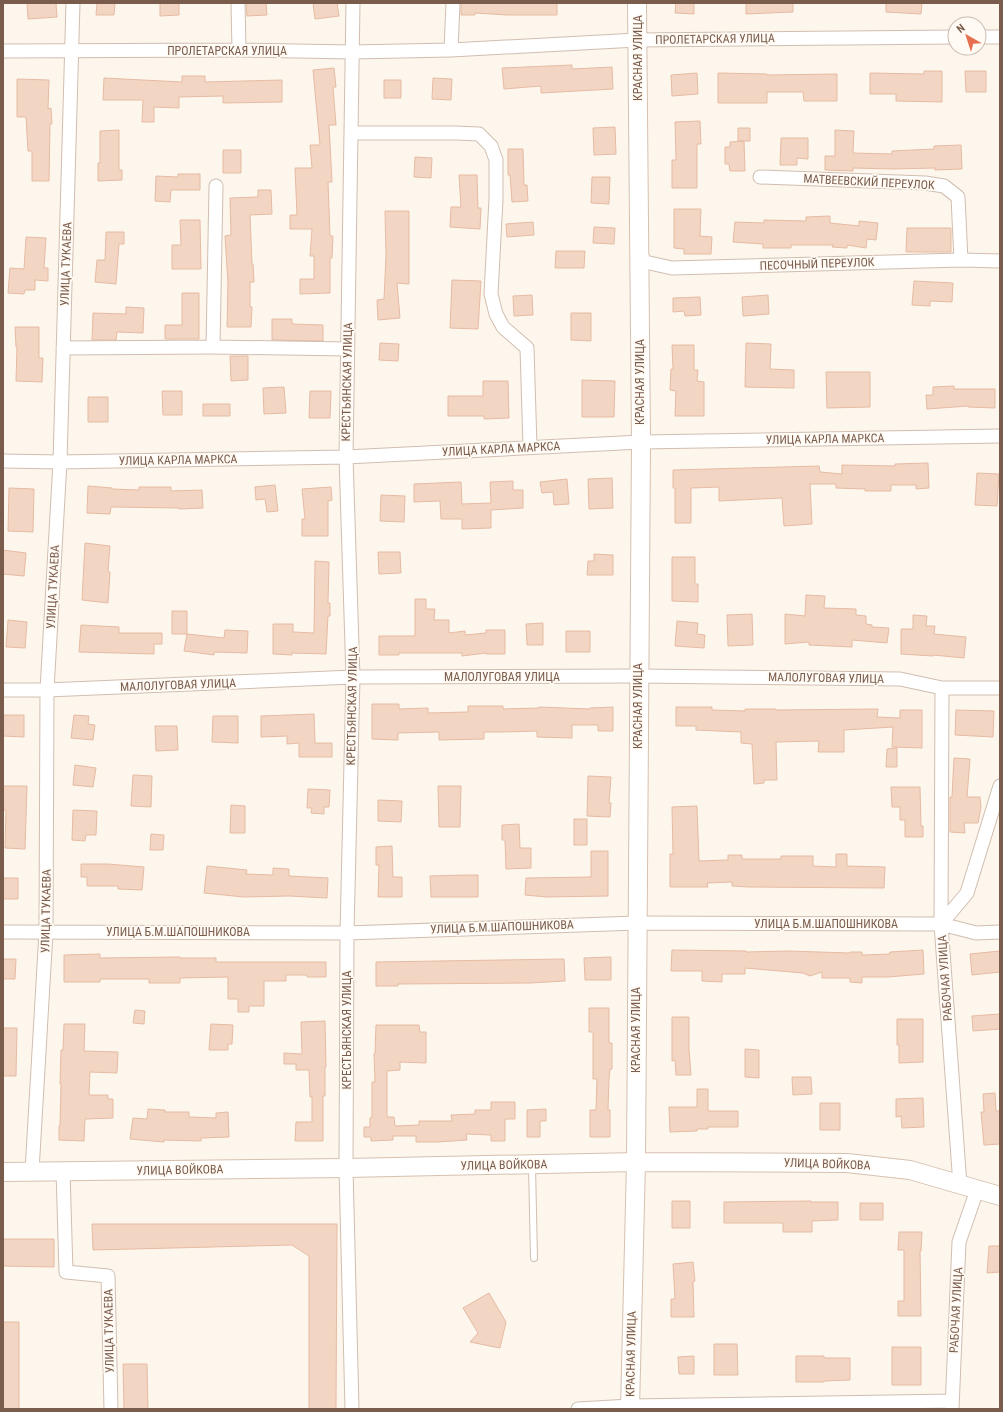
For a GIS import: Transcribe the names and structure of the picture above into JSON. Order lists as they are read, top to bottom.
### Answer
{
  "streets": {
    "street": [
      "ПРОЛЕТАРСКАЯ УЛИЦА",
      "КРАСНАЯ УЛИЦА",
      "МАТВЕЕВСКИЙ ПЕРЕУЛОК",
      "УЛИЦА ТУКАЕВА",
      "ПЕСОЧНЫЙ ПЕРЕУЛОК",
      "КРЕСТЬЯНСКАЯ УЛИЦА",
      "УЛИЦА КАРЛА МАРКСА",
      "МАЛОЛУГОВАЯ УЛИЦА",
      "УЛИЦА Б.М.ШАПОШНИКОВА",
      "РАБОЧАЯ УЛИЦА",
      "УЛИЦА ВОЙКОВА"
    ]
  },
  "crossings": [
    ["ПРОЛЕТАРСКАЯ УЛИЦА", "КРАСНАЯ УЛИЦА"],
    ["ПРОЛЕТАРСКАЯ УЛИЦА", "УЛИЦА ТУКАЕВА"],
    ["ПРОЛЕТАРСКАЯ УЛИЦА", "КРЕСТЬЯНСКАЯ УЛИЦА"],
    ["КРАСНАЯ УЛИЦА", "ПЕСОЧНЫЙ ПЕРЕУЛОК"],
    ["КРАСНАЯ УЛИЦА", "УЛИЦА КАРЛА МАРКСА"],
    ["КРАСНАЯ УЛИЦА", "МАЛОЛУГОВАЯ УЛИЦА"],
    ["КРАСНАЯ УЛИЦА", "УЛИЦА Б.М.ШАПОШНИКОВА"],
    ["КРАСНАЯ УЛИЦА", "УЛИЦА ВОЙКОВА"],
    ["МАТВЕЕВСКИЙ ПЕРЕУЛОК", "ПЕСОЧНЫЙ ПЕРЕУЛОК"],
    ["УЛИЦА ТУКАЕВА", "УЛИЦА КАРЛА МАРКСА"],
    ["УЛИЦА ТУКАЕВА", "МАЛОЛУГОВАЯ УЛИЦА"],
    ["УЛИЦА ТУКАЕВА", "УЛИЦА Б.М.ШАПОШНИКОВА"],
    ["УЛИЦА ТУКАЕВА", "УЛИЦА ВОЙКОВА"],
    ["КРЕСТЬЯНСКАЯ УЛИЦА", "УЛИЦА КАРЛА МАРКСА"],
    ["КРЕСТЬЯНСКАЯ УЛИЦА", "МАЛОЛУГОВАЯ УЛИЦА"],
    ["КРЕСТЬЯНСКАЯ УЛИЦА", "УЛИЦА Б.М.ШАПОШНИКОВА"],
    ["КРЕСТЬЯНСКАЯ УЛИЦА", "УЛИЦА ВОЙКОВА"],
    ["УЛИЦА Б.М.ШАПОШНИКОВА", "РАБОЧАЯ УЛИЦА"],
    ["РАБОЧАЯ УЛИЦА", "УЛИЦА ВОЙКОВА"]
  ],
  "north": "top left"
}
